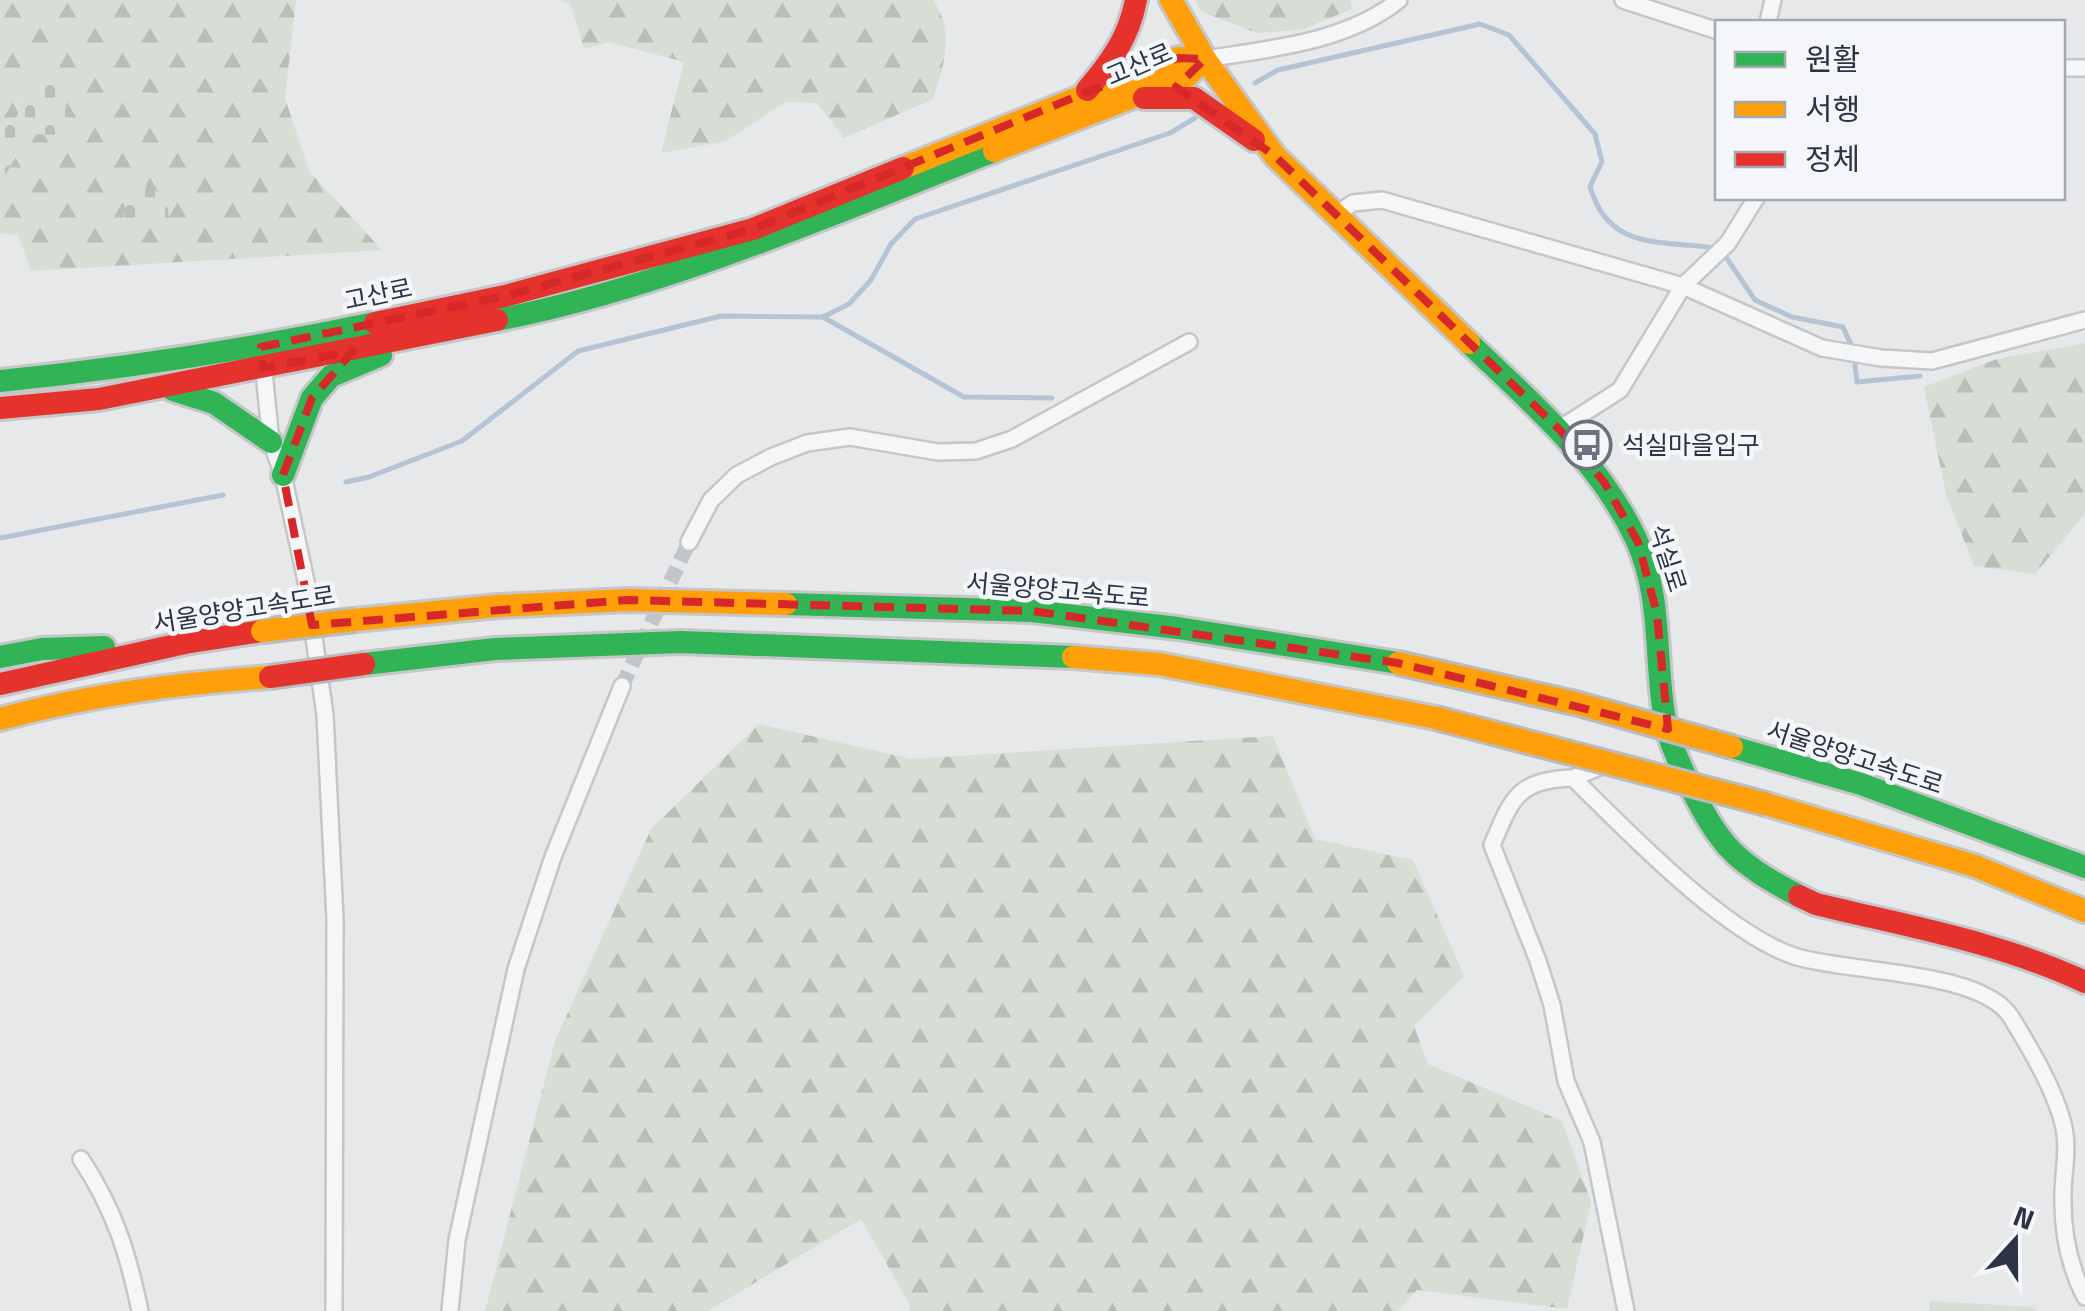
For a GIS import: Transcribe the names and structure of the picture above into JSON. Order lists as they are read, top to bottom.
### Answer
{
  "streets": {
    "main road": ["고산로", "석실로", "서울양양고속도로"]
  },
  "crossings": [
    ["고산로", "석실로"]
  ],
  "places": {
    "bus stop": ["석실마을입구"]
  },
  "legend": ["원활", "서행", "정체"],
  "north": "top"
}
